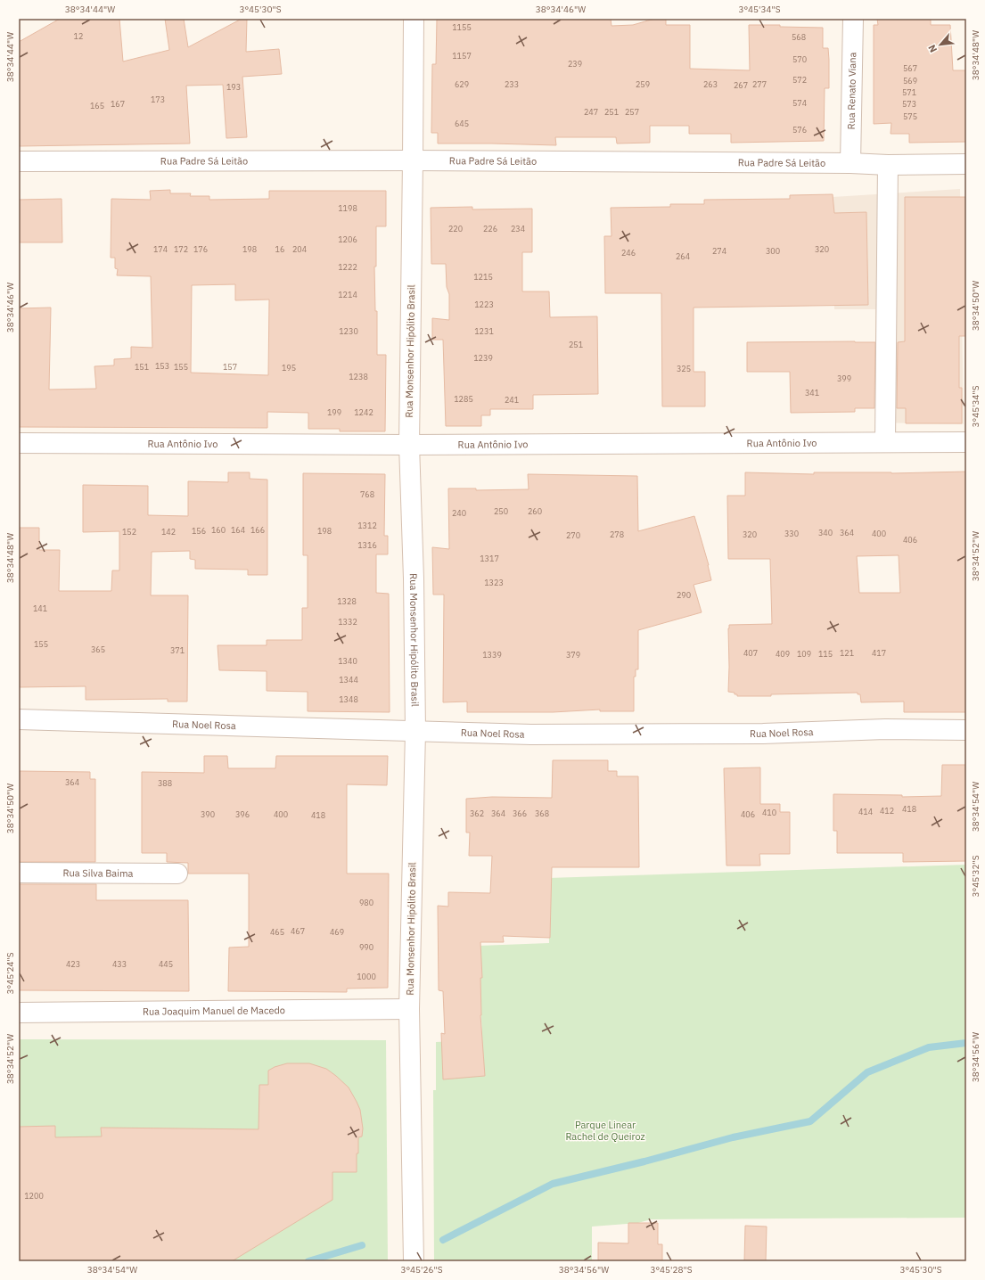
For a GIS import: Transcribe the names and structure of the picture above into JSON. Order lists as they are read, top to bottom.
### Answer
{
  "streets": {
    "street": [
      "Rua Renato Viana",
      "Rua Padre Sá Leitão",
      "Rua Monsenhor Hipólito Brasil",
      "Rua Antônio Ivo",
      "Rua Noel Rosa",
      "Rua Silva Baima",
      "Rua Joaquim Manuel de Macedo"
    ]
  },
  "crossings": [
    ["Rua Renato Viana", "Rua Padre Sá Leitão"],
    ["Rua Padre Sá Leitão", "Rua Monsenhor Hipólito Brasil"],
    ["Rua Monsenhor Hipólito Brasil", "Rua Antônio Ivo"],
    ["Rua Monsenhor Hipólito Brasil", "Rua Noel Rosa"],
    ["Rua Monsenhor Hipólito Brasil", "Rua Joaquim Manuel de Macedo"]
  ],
  "parks": ["Parque Linear Rachel de Queiroz"],
  "house_numbers": [
    "1155",
    "12",
    "568",
    "1157",
    "570",
    "239",
    "567",
    "572",
    "569",
    "629",
    "233",
    "259",
    "263",
    "277",
    "267",
    "193",
    "571",
    "173",
    "574",
    "167",
    "573",
    "165",
    "247",
    "251",
    "257",
    "575",
    "645",
    "576",
    "1198",
    "220",
    "226",
    "234",
    "1206",
    "174",
    "172",
    "176",
    "198",
    "16",
    "204",
    "320",
    "274",
    "300",
    "246",
    "264",
    "1222",
    "1215",
    "1214",
    "1223",
    "1230",
    "1231",
    "251",
    "1239",
    "153",
    "151",
    "155",
    "157",
    "195",
    "325",
    "1238",
    "399",
    "341",
    "1285",
    "241",
    "199",
    "1242",
    "768",
    "250",
    "260",
    "240",
    "1312",
    "160",
    "164",
    "166",
    "156",
    "198",
    "152",
    "142",
    "340",
    "364",
    "330",
    "400",
    "278",
    "320",
    "270",
    "406",
    "1316",
    "1317",
    "1323",
    "290",
    "1328",
    "141",
    "1332",
    "155",
    "365",
    "371",
    "407",
    "121",
    "417",
    "409",
    "109",
    "115",
    "1339",
    "379",
    "1340",
    "1344",
    "1348",
    "364",
    "388",
    "418",
    "412",
    "414",
    "410",
    "362",
    "364",
    "366",
    "368",
    "390",
    "396",
    "400",
    "406",
    "418",
    "980",
    "467",
    "465",
    "469",
    "990",
    "423",
    "433",
    "445",
    "1000",
    "1200"
  ],
  "north": "bottom left",
  "coordinates": [
    "38°34'44\"W",
    "3°45'30\"S",
    "38°34'46\"W",
    "3°45'34\"S",
    "38°34'48\"W",
    "38°34'50\"W",
    "38°34'52\"W",
    "38°34'54\"W",
    "3°45'32\"S",
    "3°45'24\"S",
    "38°34'56\"W",
    "3°45'26\"S",
    "3°45'28\"S"
  ]
}
